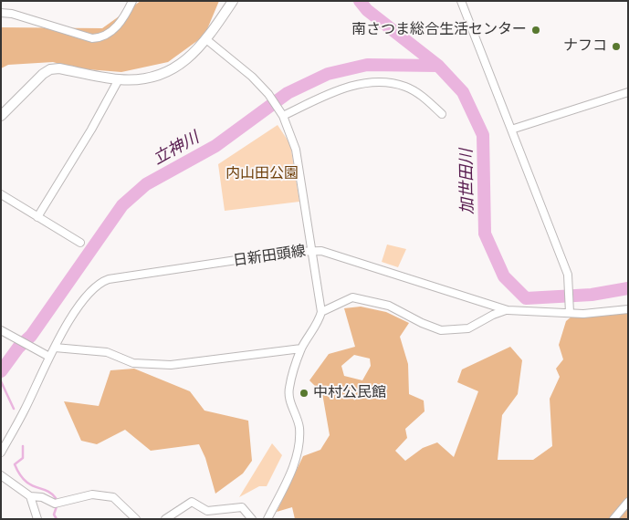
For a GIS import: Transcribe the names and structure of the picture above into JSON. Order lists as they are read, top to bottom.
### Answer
{
  "streets": {
    "street": ["日新田頭線"]
  },
  "water": ["立神川", "加世田川"],
  "parks": ["内山田公園"],
  "places": ["南さつま総合生活センター", "ナフコ", "中村公民館"]
}
